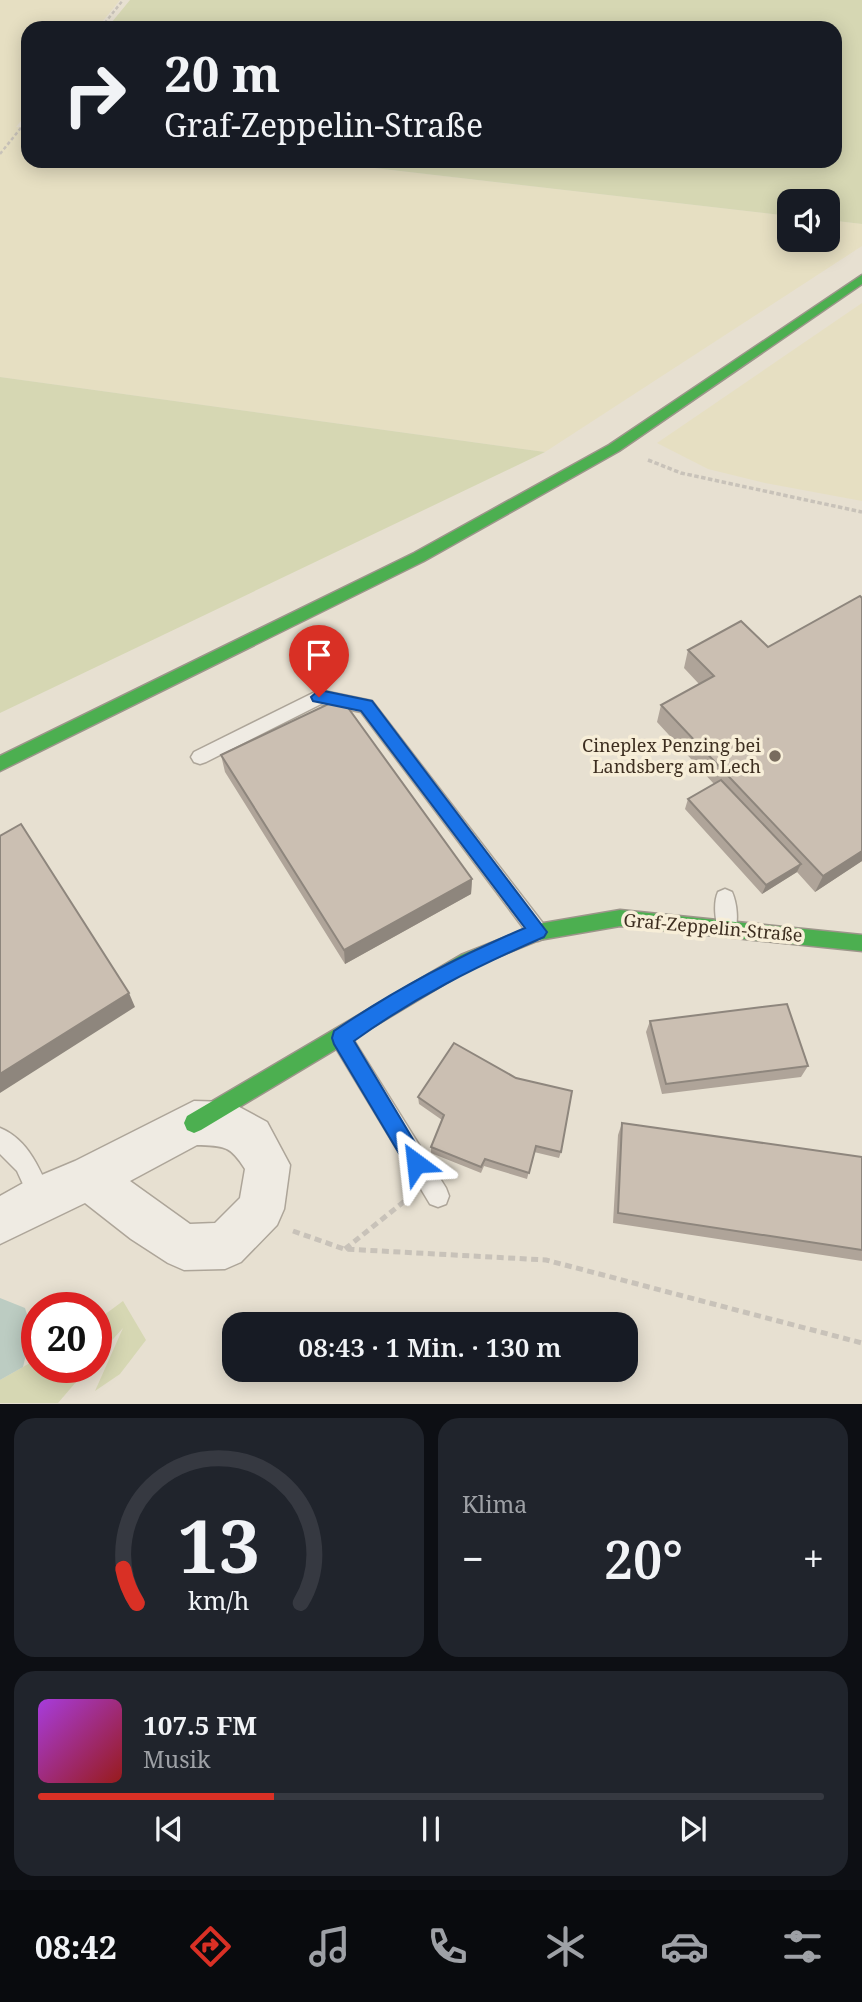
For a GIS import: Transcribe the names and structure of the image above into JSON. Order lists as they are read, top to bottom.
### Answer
{
  "streets": {
    "main road": ["Graf-Zeppelin-Straße"]
  },
  "places": ["Cineplex Penzing bei Landsberg am Lech"],
  "page": {
    "turn": ["20 m", "Graf-Zeppelin-Straße"],
    "limit": "20",
    "trip": "08:43 · 1 Min. · 130 m",
    "tile": "Klima",
    "heat": ["−", "20°", "+"],
    "song": ["107.5 FM", "Musik"],
    "tabs": "08:42",
    "gauge": ["13", "km/h"]
  }
}
